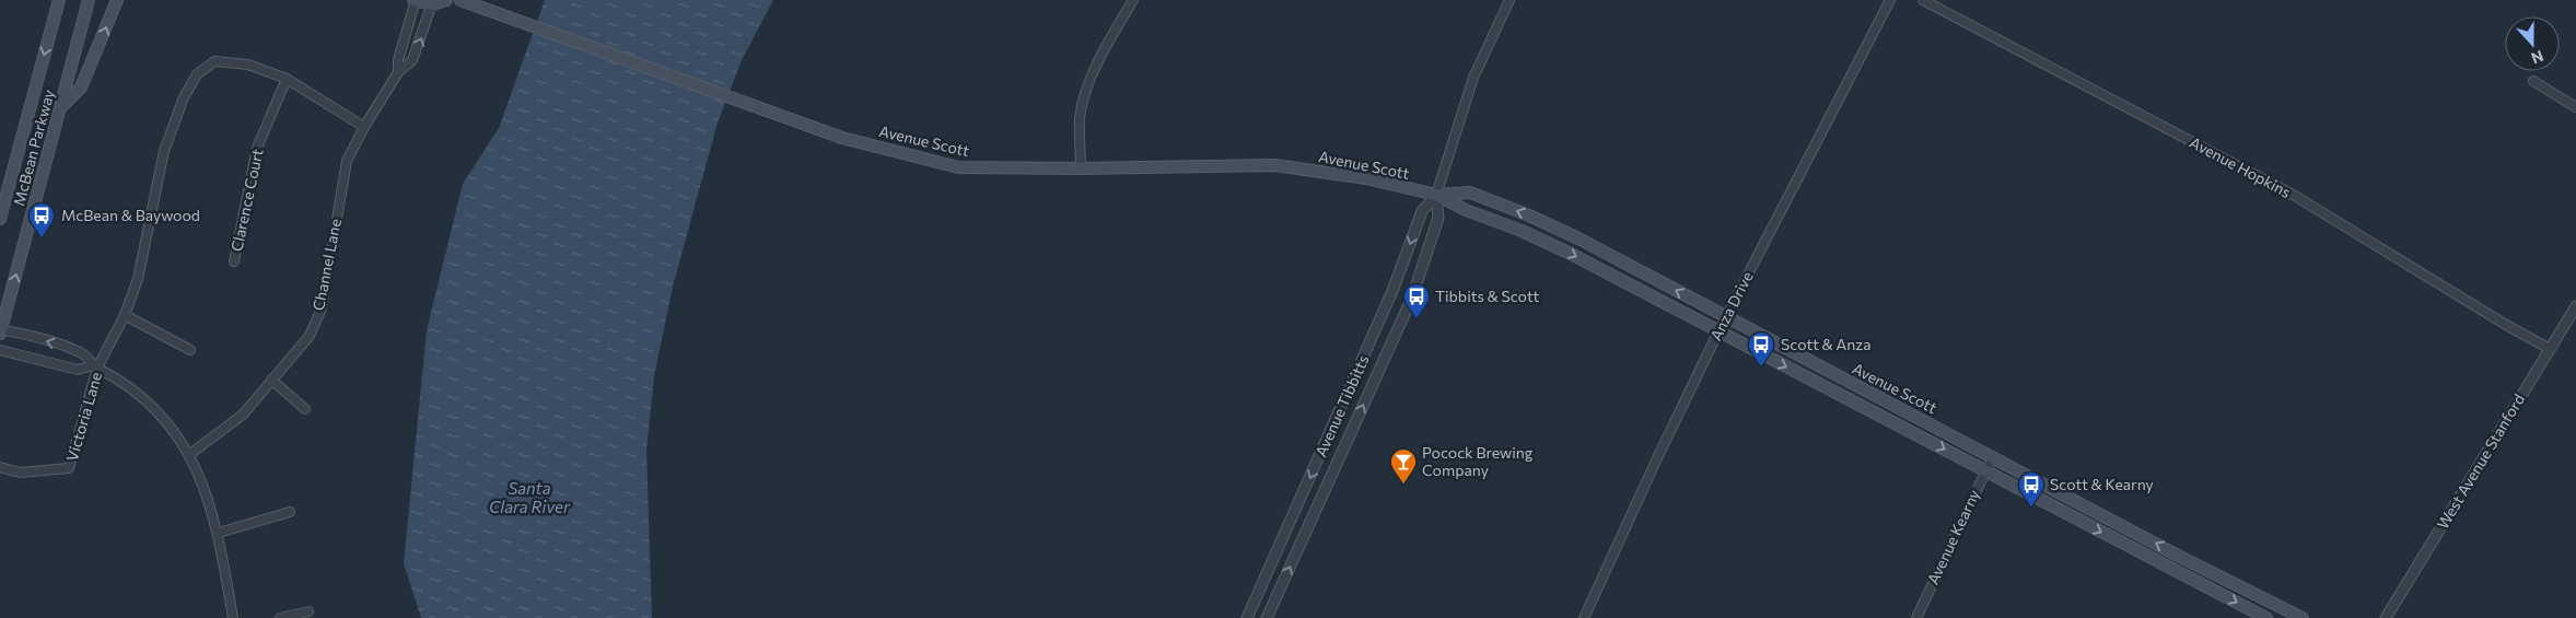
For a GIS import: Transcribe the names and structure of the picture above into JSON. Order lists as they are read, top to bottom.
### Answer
{
  "streets": {
    "main road": ["Avenue Scott", "McBean Parkway"],
    "street": [
      "Avenue Hopkins",
      "Clarence Court",
      "Channel Lane",
      "Anza Drive",
      "Avenue Tibbitts",
      "Victoria Lane",
      "West Avenue Stanford",
      "Avenue Kearny"
    ]
  },
  "crossings": [
    ["Avenue Scott", "Anza Drive"],
    ["Avenue Scott", "Avenue Tibbitts"],
    ["Avenue Scott", "Avenue Kearny"],
    ["Avenue Hopkins", "West Avenue Stanford"],
    ["Clarence Court", "Victoria Lane"],
    ["Channel Lane", "Victoria Lane"]
  ],
  "water": ["Santa Clara River"],
  "places": {
    "bus stop": [
      "McBean & Baywood",
      "Tibbits & Scott",
      "Scott & Anza",
      "Scott & Kearny"
    ],
    "bar": ["Pocock Brewing Company"]
  },
  "north": "bottom"
}
